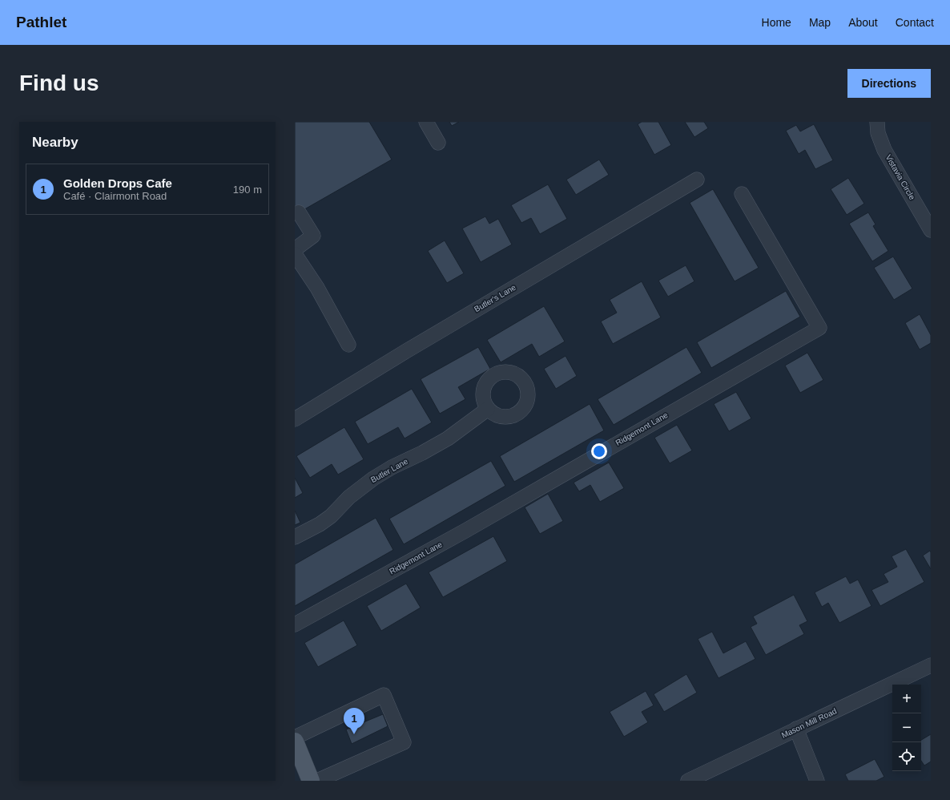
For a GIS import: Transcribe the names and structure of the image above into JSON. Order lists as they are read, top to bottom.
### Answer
{
  "streets": {
    "street": [
      "Vistavia Circle",
      "Butler's Lane",
      "Ridgemont Lane",
      "Butler Lane",
      "Mason Mill Road"
    ]
  },
  "page": {
    "header": "Pathlet",
    "nav": [
      "Home",
      "Map",
      "About",
      "Contact"
    ],
    "buttons": "Directions",
    "title": "Find us",
    "heading": "Nearby",
    "list": [
      {
        "mark": "1",
        "name": "Golden Drops Cafe",
        "note": "Café · Clairmont Road",
        "value": "190 m"
      }
    ],
    "map_buttons": ["+", "−"],
    "pins": "1"
  }
}
